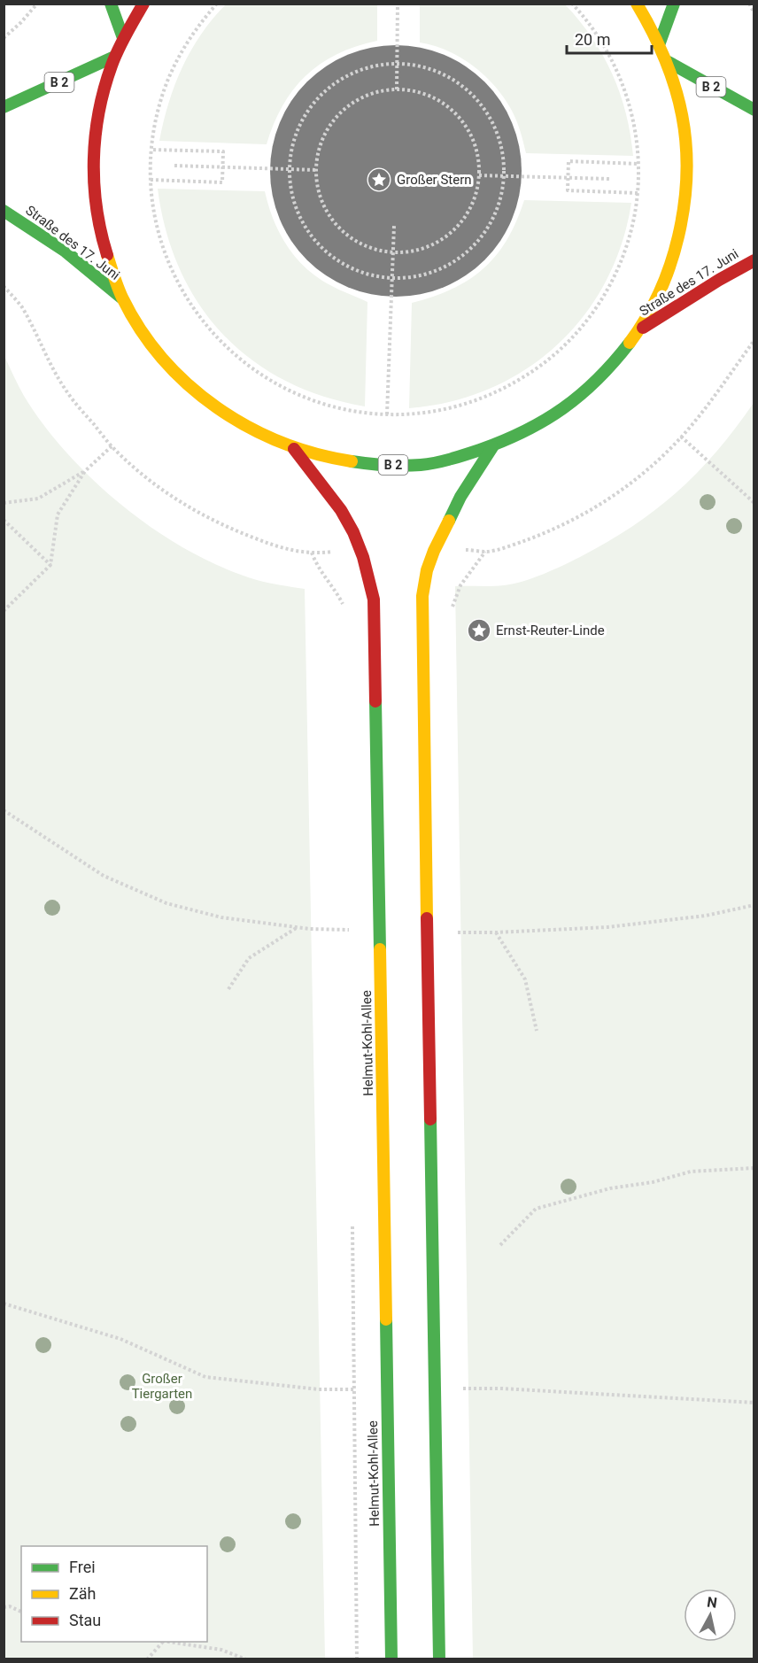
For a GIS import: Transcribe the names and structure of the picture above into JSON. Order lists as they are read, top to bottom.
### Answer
{
  "streets": {
    "main road": ["B 2", "Straße des 17. Juni", "Helmut-Kohl-Allee"]
  },
  "crossings": [
    ["B 2", "Straße des 17. Juni"],
    ["B 2", "Helmut-Kohl-Allee"]
  ],
  "parks": ["Großer Tiergarten"],
  "places": {
    "place": ["Großer Stern", "Ernst-Reuter-Linde"]
  },
  "legend": ["Frei", "Zäh", "Stau"],
  "scale_bar": "20 m",
  "north": "top"
}
